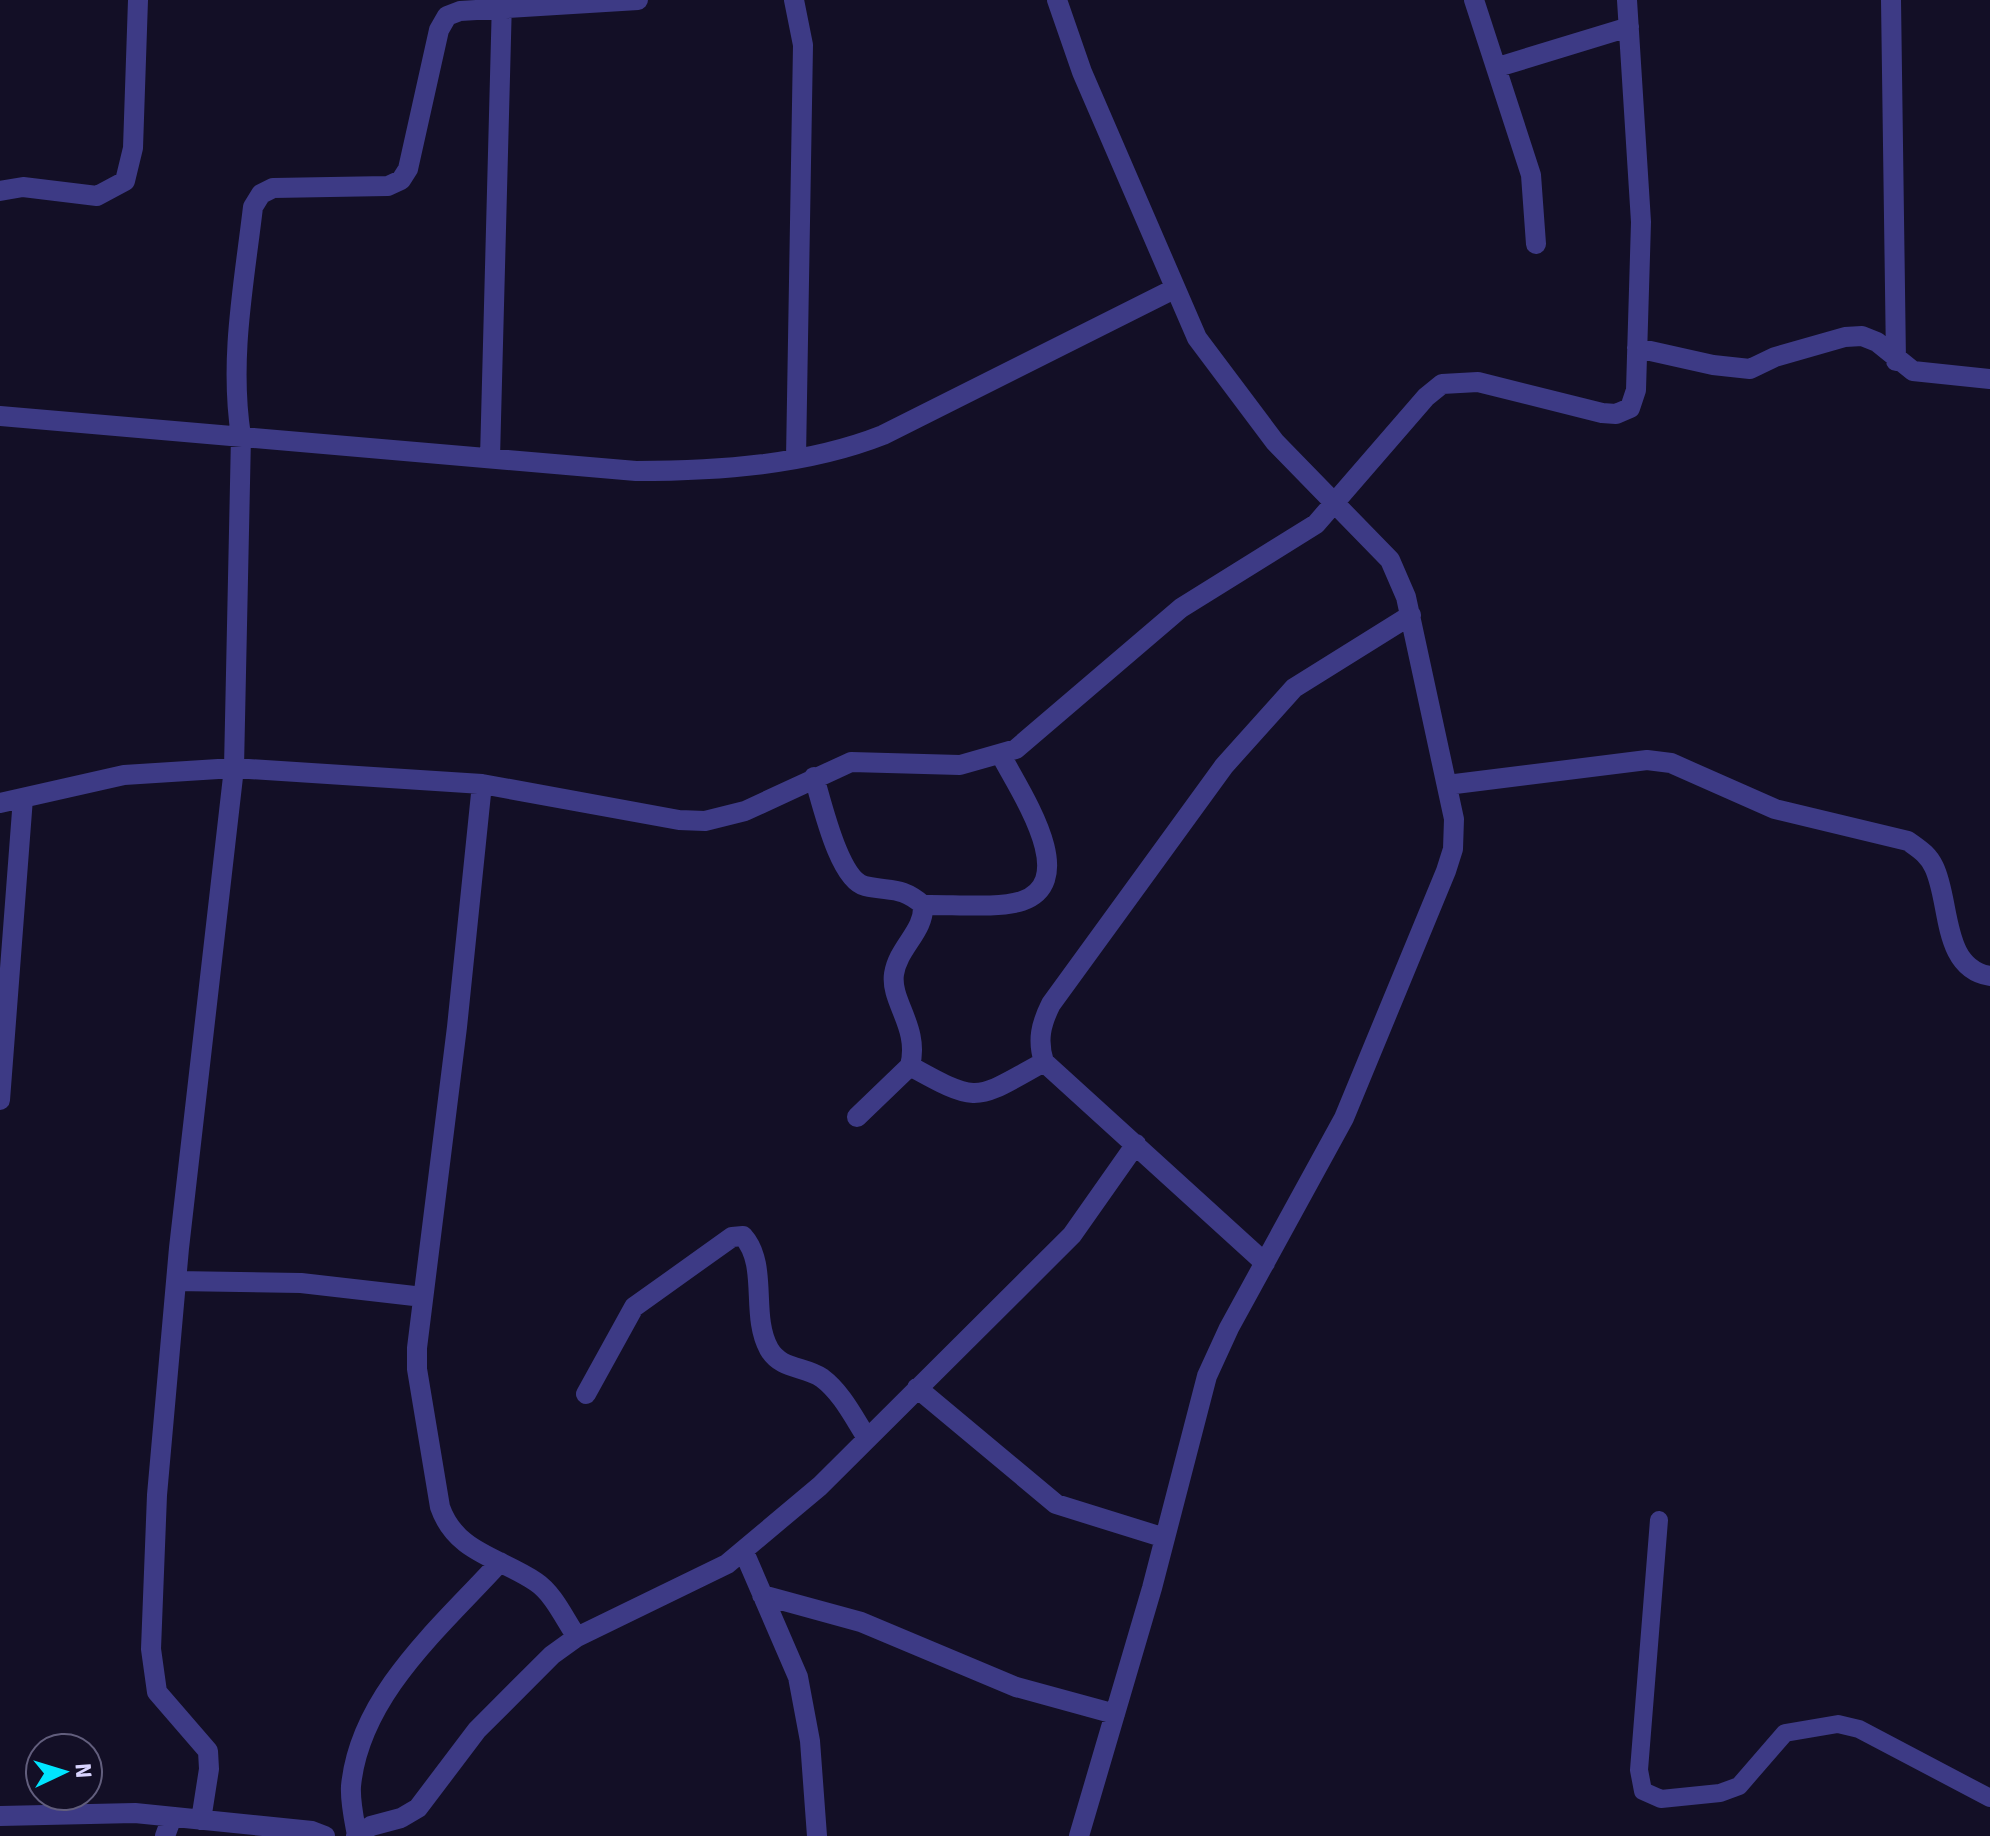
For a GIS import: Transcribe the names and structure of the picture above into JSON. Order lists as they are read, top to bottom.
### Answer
{
  "north": "right"
}
